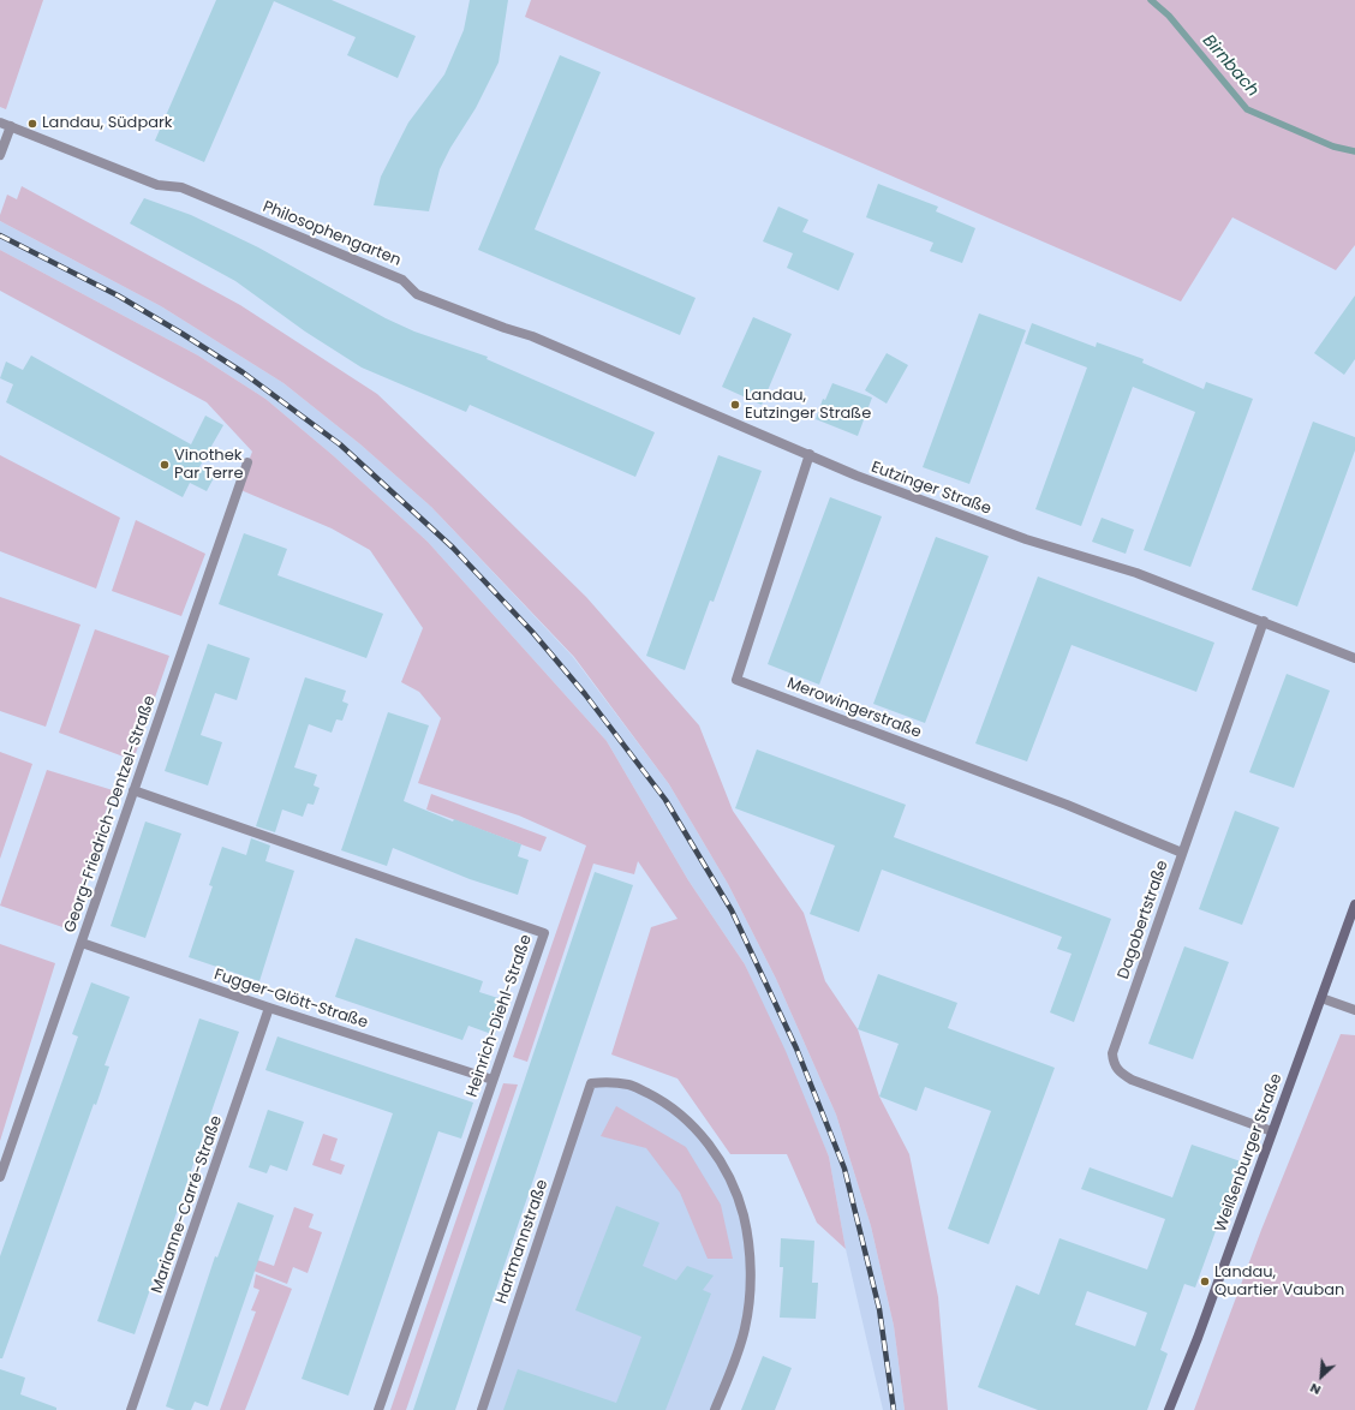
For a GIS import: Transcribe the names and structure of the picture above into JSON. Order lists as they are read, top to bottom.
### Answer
{
  "streets": {
    "street": [
      "Philosophengarten",
      "Eutzinger Straße",
      "Merowingerstraße",
      "Georg-Friedrich-Dentzel-Straße",
      "Dagobertstraße",
      "Fugger-Glött-Straße",
      "Heinrich-Diehl-Straße",
      "Weißenburger Straße",
      "Marianne-Carré-Straße",
      "Hartmannstraße"
    ]
  },
  "crossings": [
    ["Philosophengarten", "Eutzinger Straße"],
    ["Eutzinger Straße", "Merowingerstraße"],
    ["Eutzinger Straße", "Dagobertstraße"],
    ["Merowingerstraße", "Dagobertstraße"],
    ["Georg-Friedrich-Dentzel-Straße", "Fugger-Glött-Straße"],
    ["Georg-Friedrich-Dentzel-Straße", "Heinrich-Diehl-Straße"],
    ["Dagobertstraße", "Weißenburger Straße"],
    ["Fugger-Glött-Straße", "Heinrich-Diehl-Straße"],
    ["Fugger-Glött-Straße", "Marianne-Carré-Straße"]
  ],
  "water": ["Birnbach"],
  "places": [
    "Landau, Südpark",
    "Landau, Eutzinger Straße",
    "Vinothek Par Terre",
    "Landau, Quartier Vauban"
  ],
  "north": "bottom left"
}
